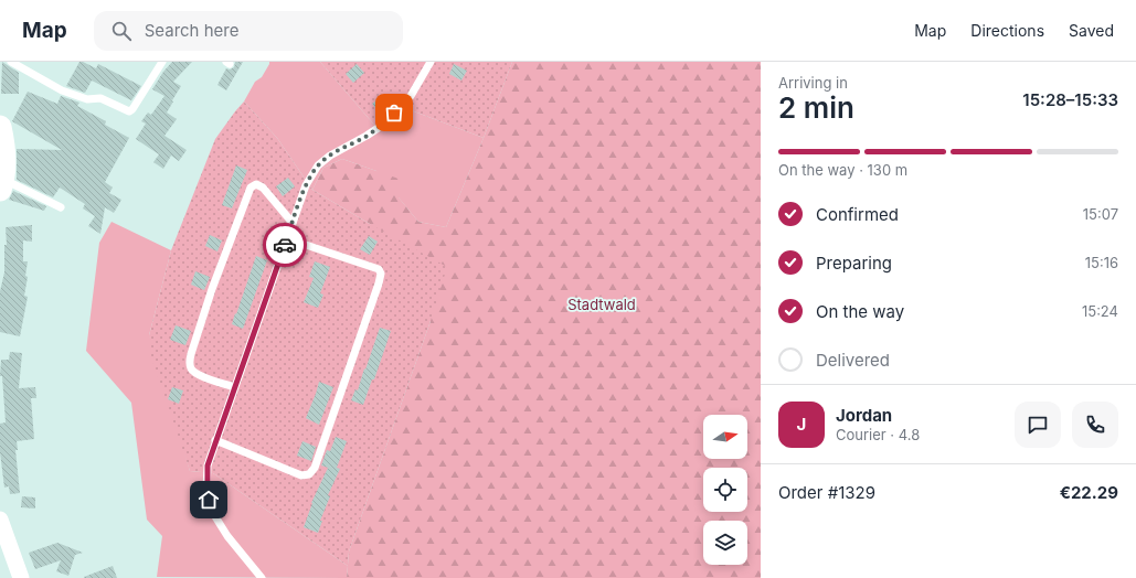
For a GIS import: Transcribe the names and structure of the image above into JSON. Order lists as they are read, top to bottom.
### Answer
{
  "parks": ["Stadtwald"],
  "north": "right",
  "page": {
    "header": "Map",
    "search": "Search here",
    "nav": ["Map", "Directions", "Saved"],
    "heading": ["2 min", "Arriving in", "15:28–15:33"],
    "panel": [
      "Jordan",
      "Courier · 4.8",
      "Order #1329",
      "€22.29"
    ],
    "bar": "On the way · 130 m",
    "list": [
      ["Confirmed", "15:07"],
      ["Preparing", "15:16"],
      ["On the way", "15:24"],
      "Delivered"
    ],
    "round": "J"
  }
}
